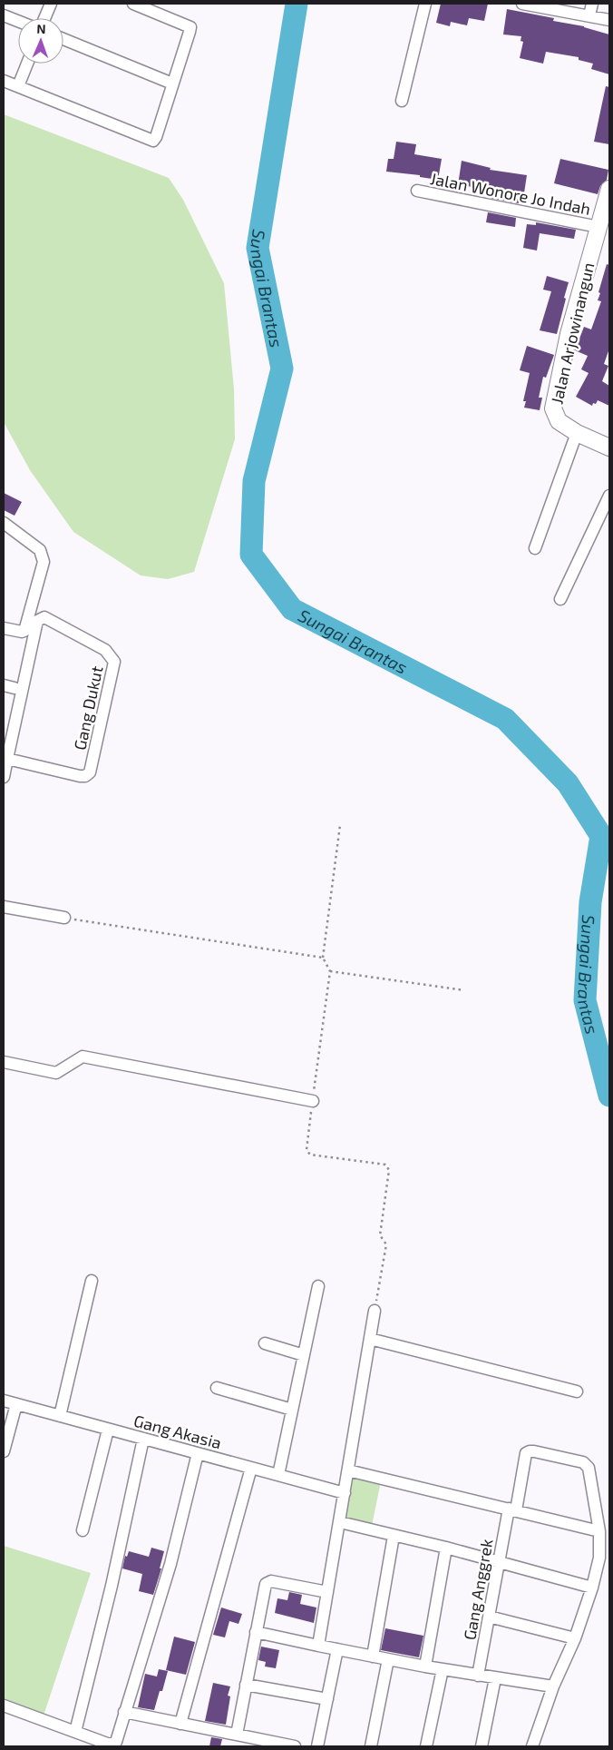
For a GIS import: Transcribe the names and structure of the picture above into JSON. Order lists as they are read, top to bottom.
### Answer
{
  "streets": {
    "main road": ["Jalan Arjowinangun"],
    "street": [
      "Jalan Wonore Jo Indah",
      "Gang Dukut",
      "Gang Akasia",
      "Gang Anggrek"
    ]
  },
  "crossings": [
    ["Jalan Wonore Jo Indah", "Jalan Arjowinangun"]
  ],
  "water": ["Sungai Brantas"],
  "north": "top"
}
